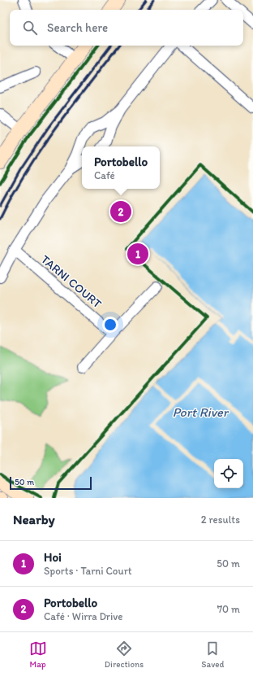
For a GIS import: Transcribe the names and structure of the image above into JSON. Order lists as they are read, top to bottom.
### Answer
{
  "streets": {
    "street": ["TARNI COURT"]
  },
  "water": ["Port River"],
  "scale_bar": "50 m",
  "page": {
    "search": "Search here",
    "popup": ["Portobello", "Café"],
    "pins": ["2", "1"],
    "scale": "50 m",
    "heading": ["Nearby", "2 results"],
    "list": [
      {
        "mark": "1",
        "name": "Hoi",
        "note": "Sports · Tarni Court",
        "value": "50 m"
      },
      {
        "mark": "2",
        "name": "Portobello",
        "note": "Café · Wirra Drive",
        "value": "70 m"
      }
    ],
    "nav": ["Map", "Directions", "Saved"]
  }
}
